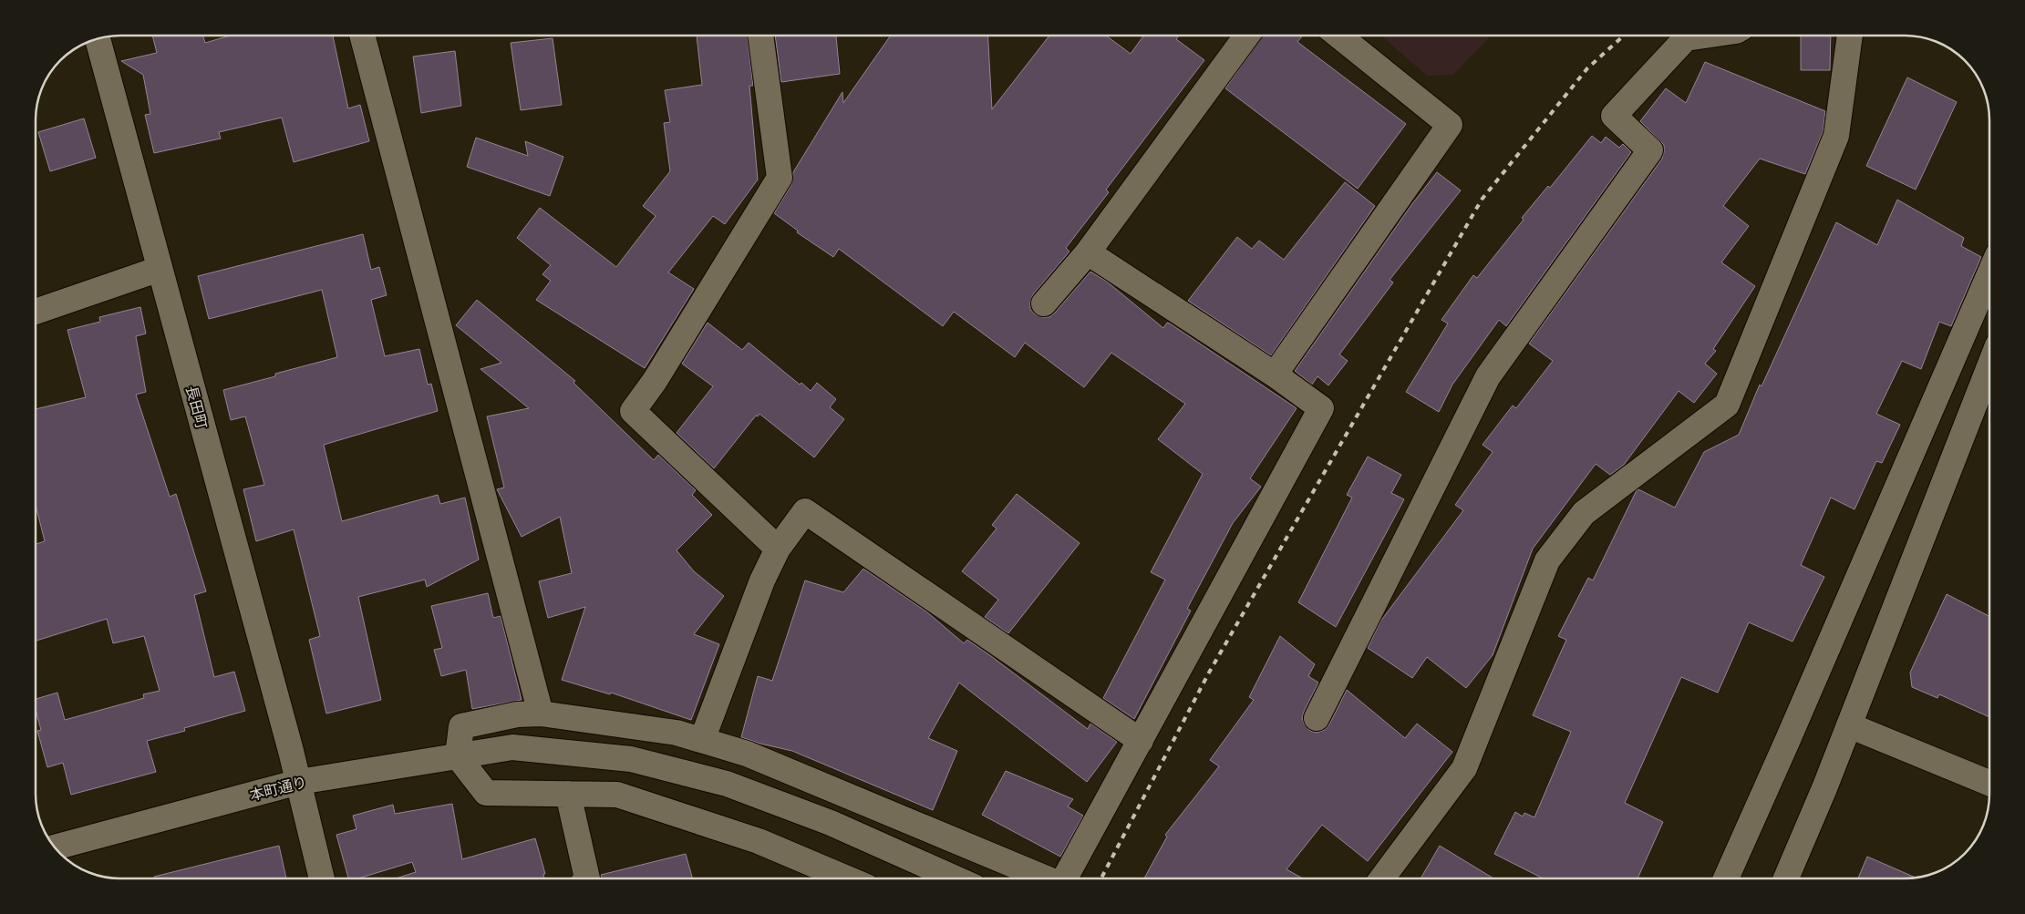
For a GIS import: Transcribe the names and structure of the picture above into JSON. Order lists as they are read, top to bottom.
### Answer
{
  "streets": {
    "street": ["長田町", "本町通り"]
  },
  "crossings": [
    ["長田町", "本町通り"]
  ]
}
